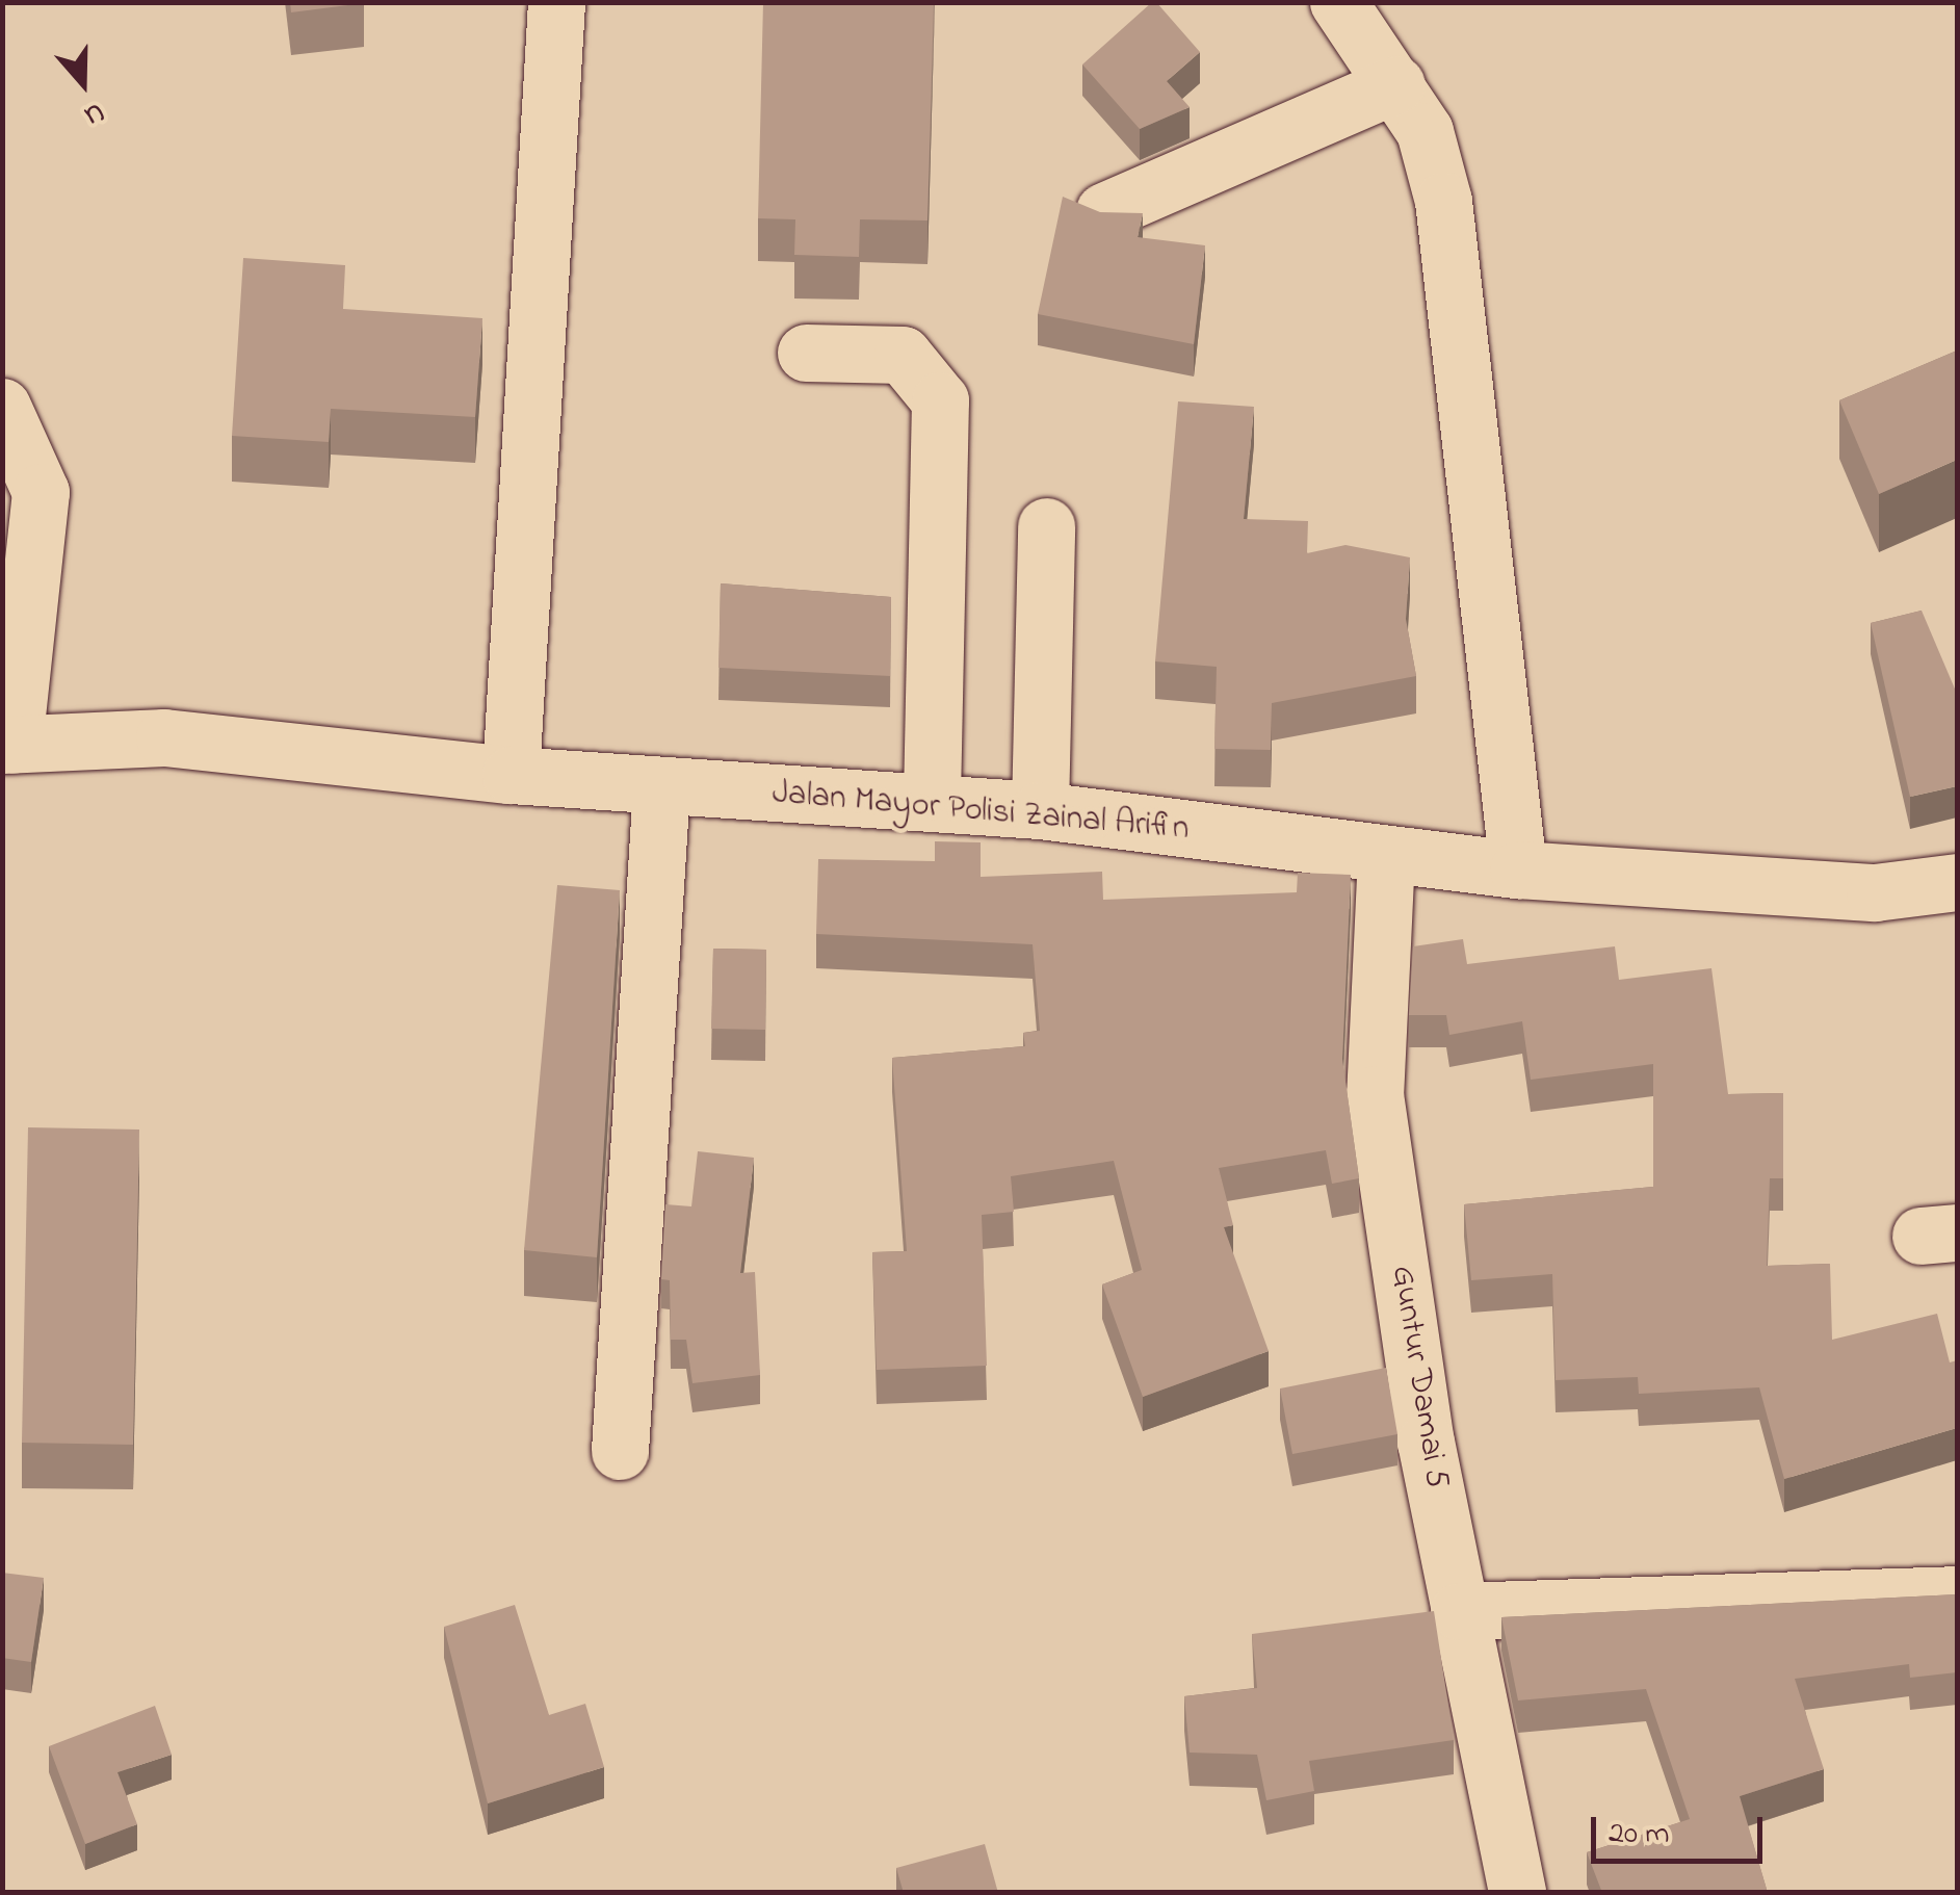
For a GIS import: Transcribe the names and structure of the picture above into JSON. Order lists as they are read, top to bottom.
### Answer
{
  "streets": {
    "street": ["Jalan Mayor Polisi Zainal Arifin", "Guntur Damai 5"]
  },
  "crossings": [
    ["Jalan Mayor Polisi Zainal Arifin", "Guntur Damai 5"]
  ],
  "scale_bar": "20 m",
  "north": "bottom"
}
